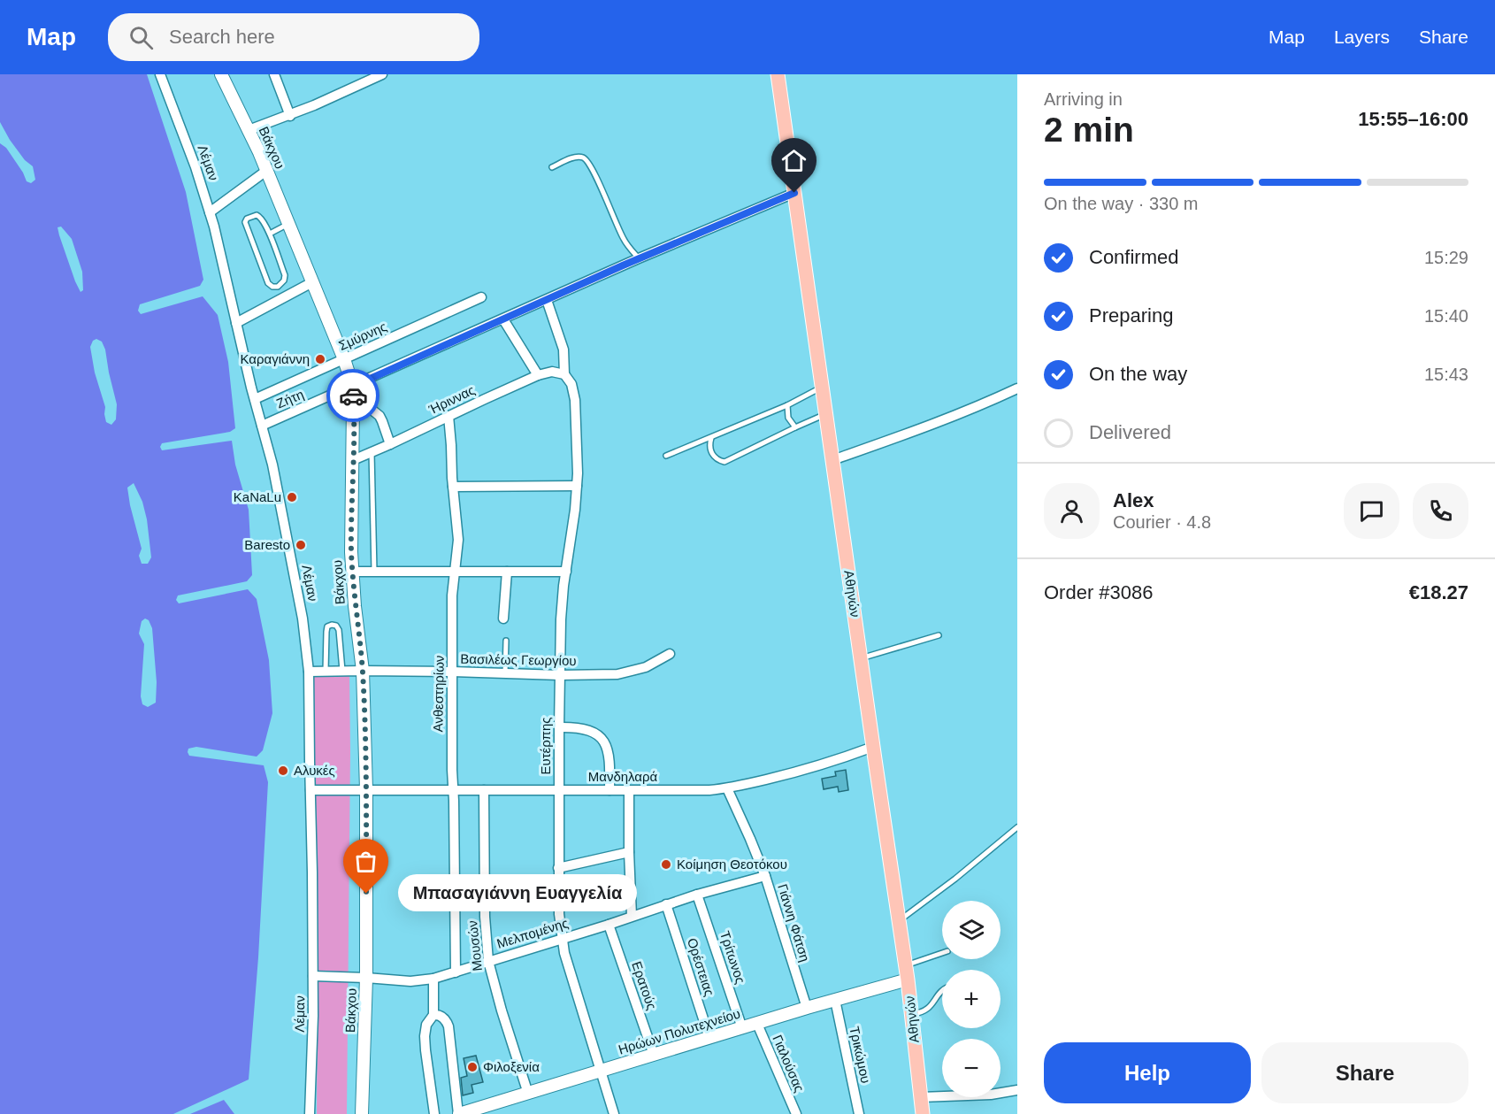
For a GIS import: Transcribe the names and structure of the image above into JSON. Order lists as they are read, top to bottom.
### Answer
{
  "streets": {
    "main road": ["Αθηνών"],
    "street": [
      "Βάκχου",
      "Λέμαν",
      "Σμύρνης",
      "Ζήτη",
      "Ήριννας",
      "Βασιλέως Γεωργίου",
      "Ανθεστηρίων",
      "Ευτέρπης",
      "Μανδηλαρά",
      "Γιάννη Φάτση",
      "Μελπομένης",
      "Μουσών",
      "Τρίτωνος",
      "Ορέστειας",
      "Ερατούς",
      "Ηρώων Πολυτεχνείου",
      "Τρικώμου",
      "Γιαλούσας"
    ]
  },
  "crossings": [
    ["Βάκχου", "Σμύρνης"],
    ["Βάκχου", "Ζήτη"],
    ["Βάκχου", "Ήριννας"],
    ["Βάκχου", "Βασιλέως Γεωργίου"],
    ["Βάκχου", "Μανδηλαρά"],
    ["Βάκχου", "Μελπομένης"],
    ["Λέμαν", "Σμύρνης"],
    ["Λέμαν", "Ζήτη"],
    ["Λέμαν", "Βασιλέως Γεωργίου"],
    ["Λέμαν", "Μανδηλαρά"],
    ["Λέμαν", "Μελπομένης"],
    ["Ζήτη", "Αθηνών"],
    ["Ζήτη", "Ευτέρπης"],
    ["Ήριννας", "Ανθεστηρίων"],
    ["Ήριννας", "Ευτέρπης"],
    ["Αθηνών", "Μανδηλαρά"],
    ["Αθηνών", "Ηρώων Πολυτεχνείου"],
    ["Βασιλέως Γεωργίου", "Ανθεστηρίων"],
    ["Βασιλέως Γεωργίου", "Ευτέρπης"],
    ["Ανθεστηρίων", "Μανδηλαρά"],
    ["Ανθεστηρίων", "Μελπομένης"],
    ["Ευτέρπης", "Μανδηλαρά"],
    ["Ευτέρπης", "Μελπομένης"],
    ["Ευτέρπης", "Ηρώων Πολυτεχνείου"],
    ["Μανδηλαρά", "Γιάννη Φάτση"],
    ["Μανδηλαρά", "Μουσών"],
    ["Γιάννη Φάτση", "Μελπομένης"],
    ["Γιάννη Φάτση", "Ηρώων Πολυτεχνείου"],
    ["Μελπομένης", "Μουσών"],
    ["Μελπομένης", "Τρίτωνος"],
    ["Μελπομένης", "Ορέστειας"],
    ["Μελπομένης", "Ερατούς"],
    ["Μουσών", "Ηρώων Πολυτεχνείου"],
    ["Τρίτωνος", "Ηρώων Πολυτεχνείου"],
    ["Ορέστειας", "Ηρώων Πολυτεχνείου"],
    ["Ερατούς", "Ηρώων Πολυτεχνείου"],
    ["Ηρώων Πολυτεχνείου", "Τρικώμου"],
    ["Ηρώων Πολυτεχνείου", "Γιαλούσας"]
  ],
  "places": [
    "Καραγιάννη",
    "KaNaLu",
    "Baresto",
    "Αλυκές",
    "Κοίμηση Θεοτόκου",
    "Μπασαγιάννη Ευαγγελία",
    "Φιλοξενία"
  ],
  "page": {
    "header": "Map",
    "search": "Search here",
    "nav": ["Map", "Layers", "Share"],
    "heading": ["2 min", "Arriving in", "15:55–16:00"],
    "panel": [
      "Alex",
      "Courier · 4.8",
      "Order #3086",
      "€18.27"
    ],
    "bar": "On the way · 330 m",
    "list": [
      ["Confirmed", "15:29"],
      ["Preparing", "15:40"],
      ["On the way", "15:43"],
      "Delivered"
    ],
    "bubble": "Μπασαγιάννη Ευαγγελία",
    "map_buttons": ["+", "−"],
    "buttons": ["Help", "Share"]
  }
}
